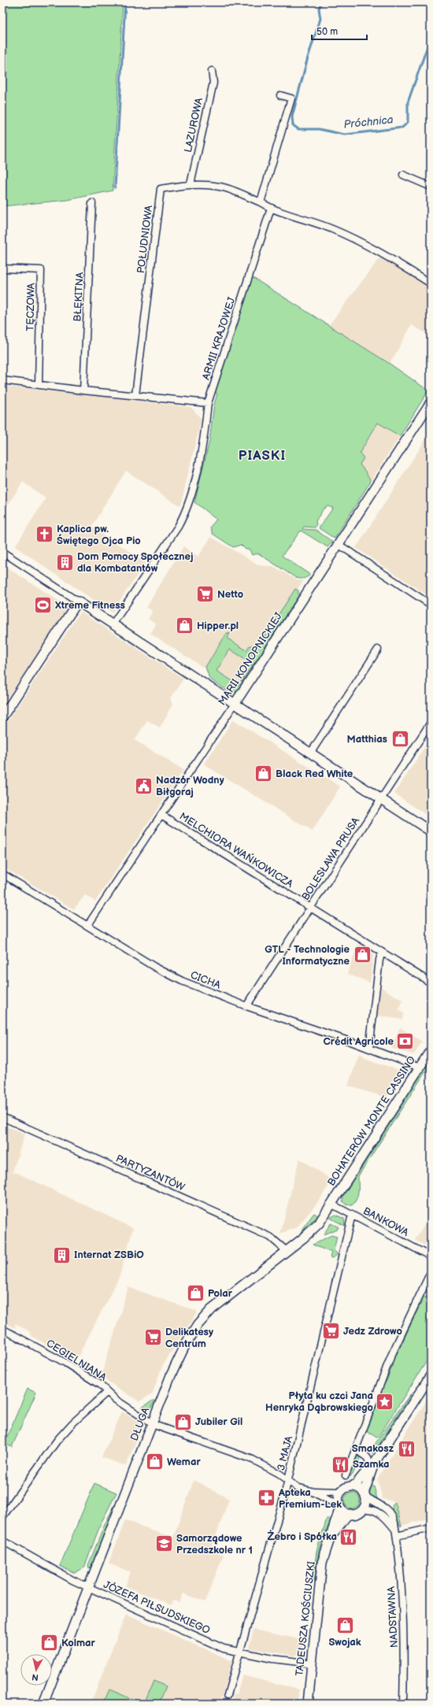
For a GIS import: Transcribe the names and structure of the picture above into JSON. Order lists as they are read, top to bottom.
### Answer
{
  "streets": {
    "street": [
      "LAZUROWA",
      "POŁUDNIOWA",
      "BŁĘKITNA",
      "TĘCZOWA",
      "ARMII KRAJOWEJ",
      "MARII KONOPNICKIEJ",
      "MELCHIORA WAŃKOWICZA",
      "BOLESŁAWA PRUSA",
      "CICHA",
      "BOHATERÓW MONTE CASSINO",
      "PARTYZANTÓW",
      "BANKOWA",
      "CEGIELNIANA",
      "DŁUGA",
      "3 MAJA",
      "JÓZEFA PIŁSUDSKIEGO",
      "NADSTAWNA",
      "TADEUSZA KOŚCIUSZKI"
    ]
  },
  "crossings": [
    ["LAZUROWA", "POŁUDNIOWA"],
    ["MARII KONOPNICKIEJ", "MELCHIORA WAŃKOWICZA"],
    ["MARII KONOPNICKIEJ", "CICHA"],
    ["MELCHIORA WAŃKOWICZA", "BOLESŁAWA PRUSA"],
    ["BOLESŁAWA PRUSA", "CICHA"],
    ["CICHA", "BOHATERÓW MONTE CASSINO"],
    ["BOHATERÓW MONTE CASSINO", "BANKOWA"],
    ["BOHATERÓW MONTE CASSINO", "DŁUGA"],
    ["PARTYZANTÓW", "DŁUGA"],
    ["BANKOWA", "DŁUGA"],
    ["BANKOWA", "3 MAJA"],
    ["CEGIELNIANA", "DŁUGA"],
    ["CEGIELNIANA", "3 MAJA"],
    ["DŁUGA", "JÓZEFA PIŁSUDSKIEGO"],
    ["3 MAJA", "JÓZEFA PIŁSUDSKIEGO"],
    ["JÓZEFA PIŁSUDSKIEGO", "TADEUSZA KOŚCIUSZKI"],
    ["NADSTAWNA", "TADEUSZA KOŚCIUSZKI"]
  ],
  "districts": ["PIASKI"],
  "water": ["Próchnica"],
  "places": {
    "church": ["Kaplica pw. Świętego Ojca Pio"],
    "building": ["Dom Pomocy Społecznej dla Kombatantów", "Internat ZSBiO"],
    "supermarket": ["Netto", "Jedz Zdrowo", "Delikatesy Centrum"],
    "sports": ["Xtreme Fitness"],
    "shop": [
      "Hipper.pl",
      "Matthias",
      "Black Red White",
      "GTL - Technologie Informatyczne",
      "Polar",
      "Jubiler Gil",
      "Wemar",
      "Swojak",
      "Kolmar"
    ],
    "public building": ["Nadzór Wodny Biłgoraj"],
    "bank": ["Crédit Agricole"],
    "place": ["Płyta ku czci Jana Henryka Dąbrowskiego"],
    "restaurant": ["Smakosz", "Szamka", "Żebro i Spółka"],
    "pharmacy": ["Apteka Premium-Lek"],
    "school or university": ["Samorządowe Przedszkole nr 1"]
  },
  "scale_bar": "50 m",
  "north": "bottom"
}
